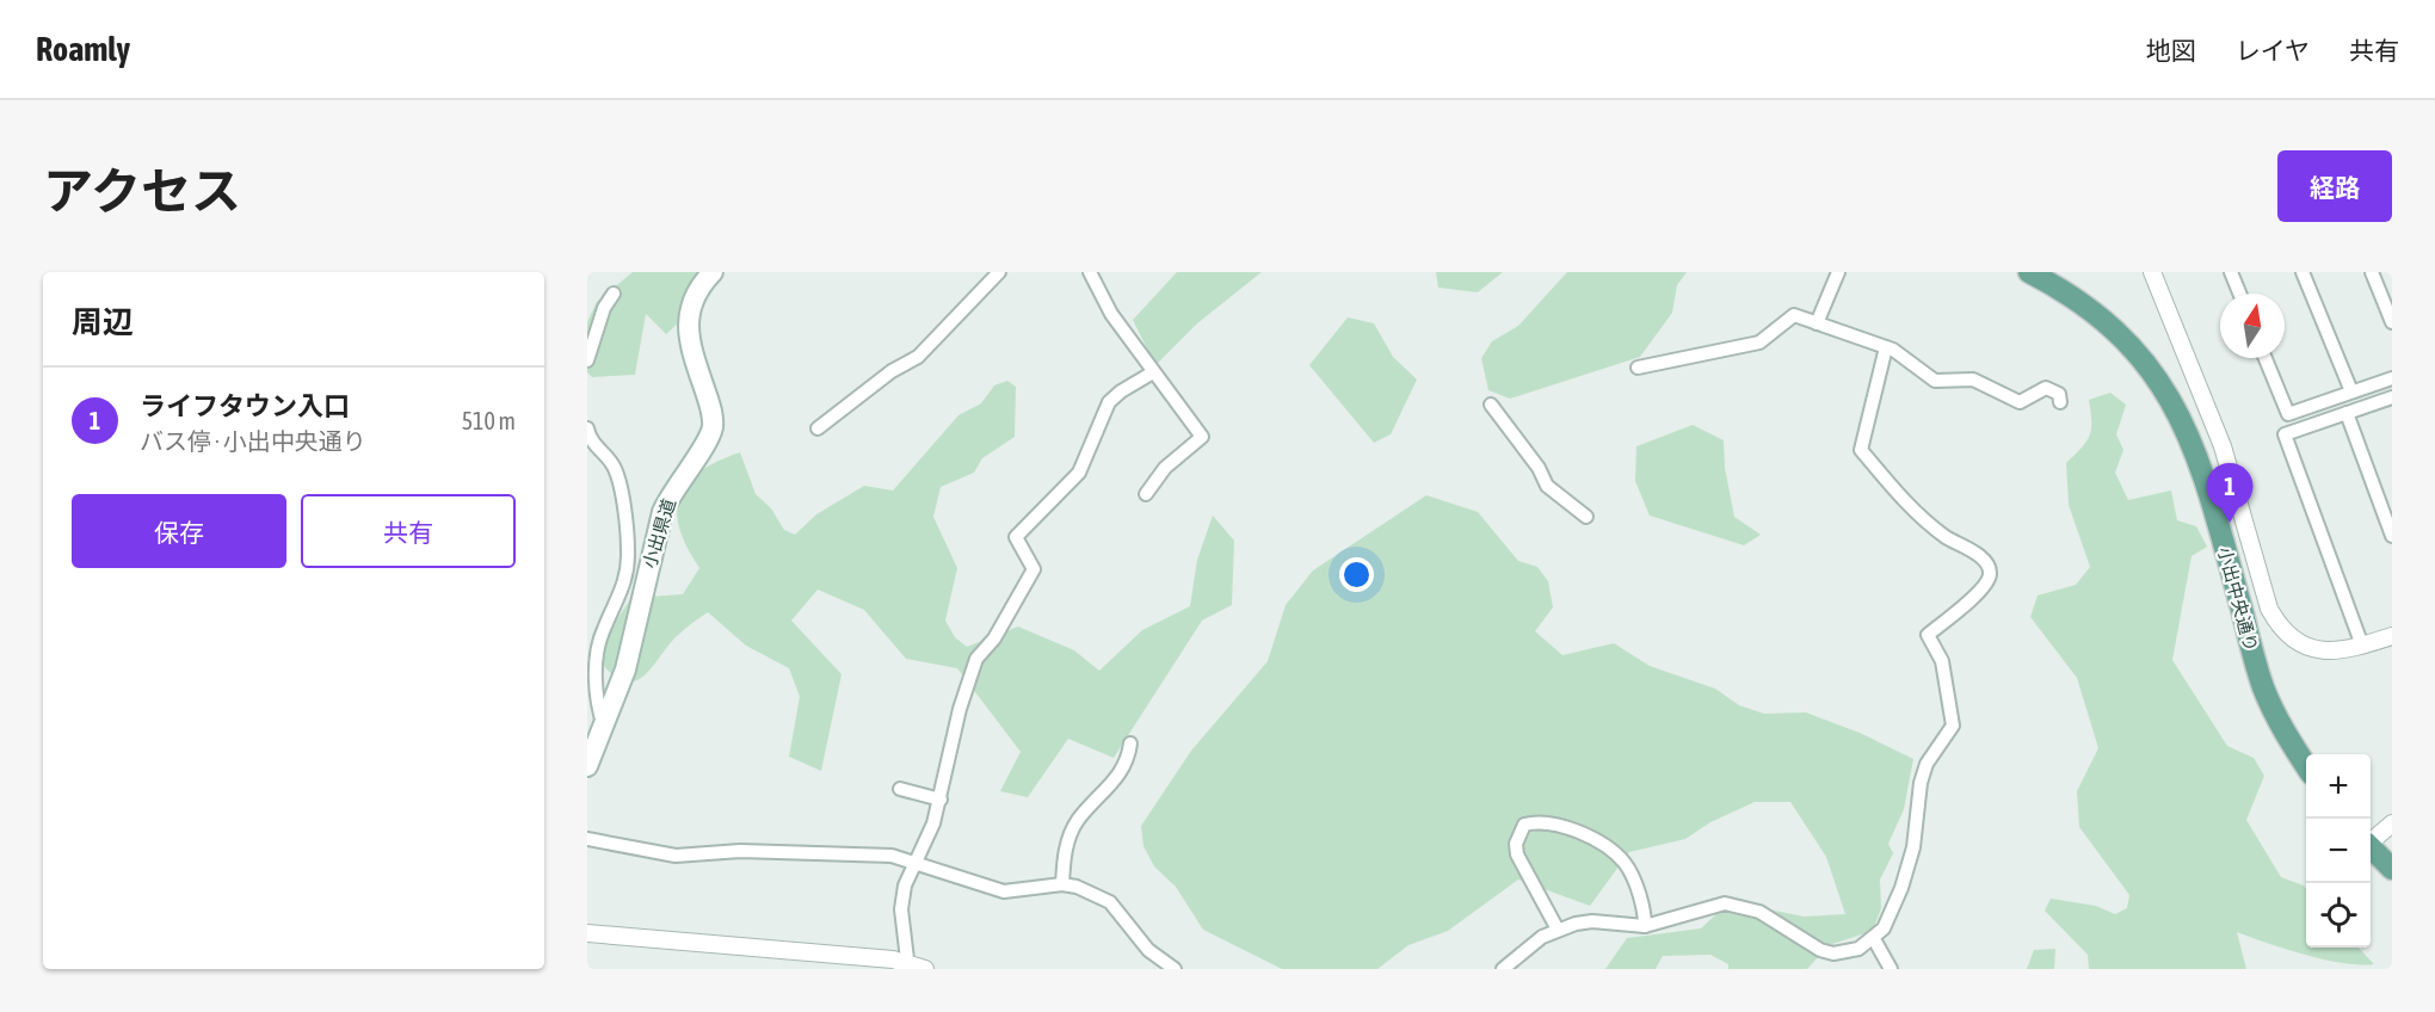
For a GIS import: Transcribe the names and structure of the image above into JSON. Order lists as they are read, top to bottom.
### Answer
{
  "streets": {
    "main road": ["小出県道", "小出中央通り"]
  },
  "north": "top",
  "page": {
    "header": "Roamly",
    "nav": ["地図", "レイヤ", "共有"],
    "title": "アクセス",
    "buttons": [
      "経路",
      ["保存", "共有"]
    ],
    "heading": "周辺",
    "list": [
      {
        "mark": "1",
        "name": "ライフタウン入口",
        "note": "バス停 · 小出中央通り",
        "value": "510 m"
      }
    ],
    "pins": "1",
    "map_buttons": ["+", "−"]
  }
}
